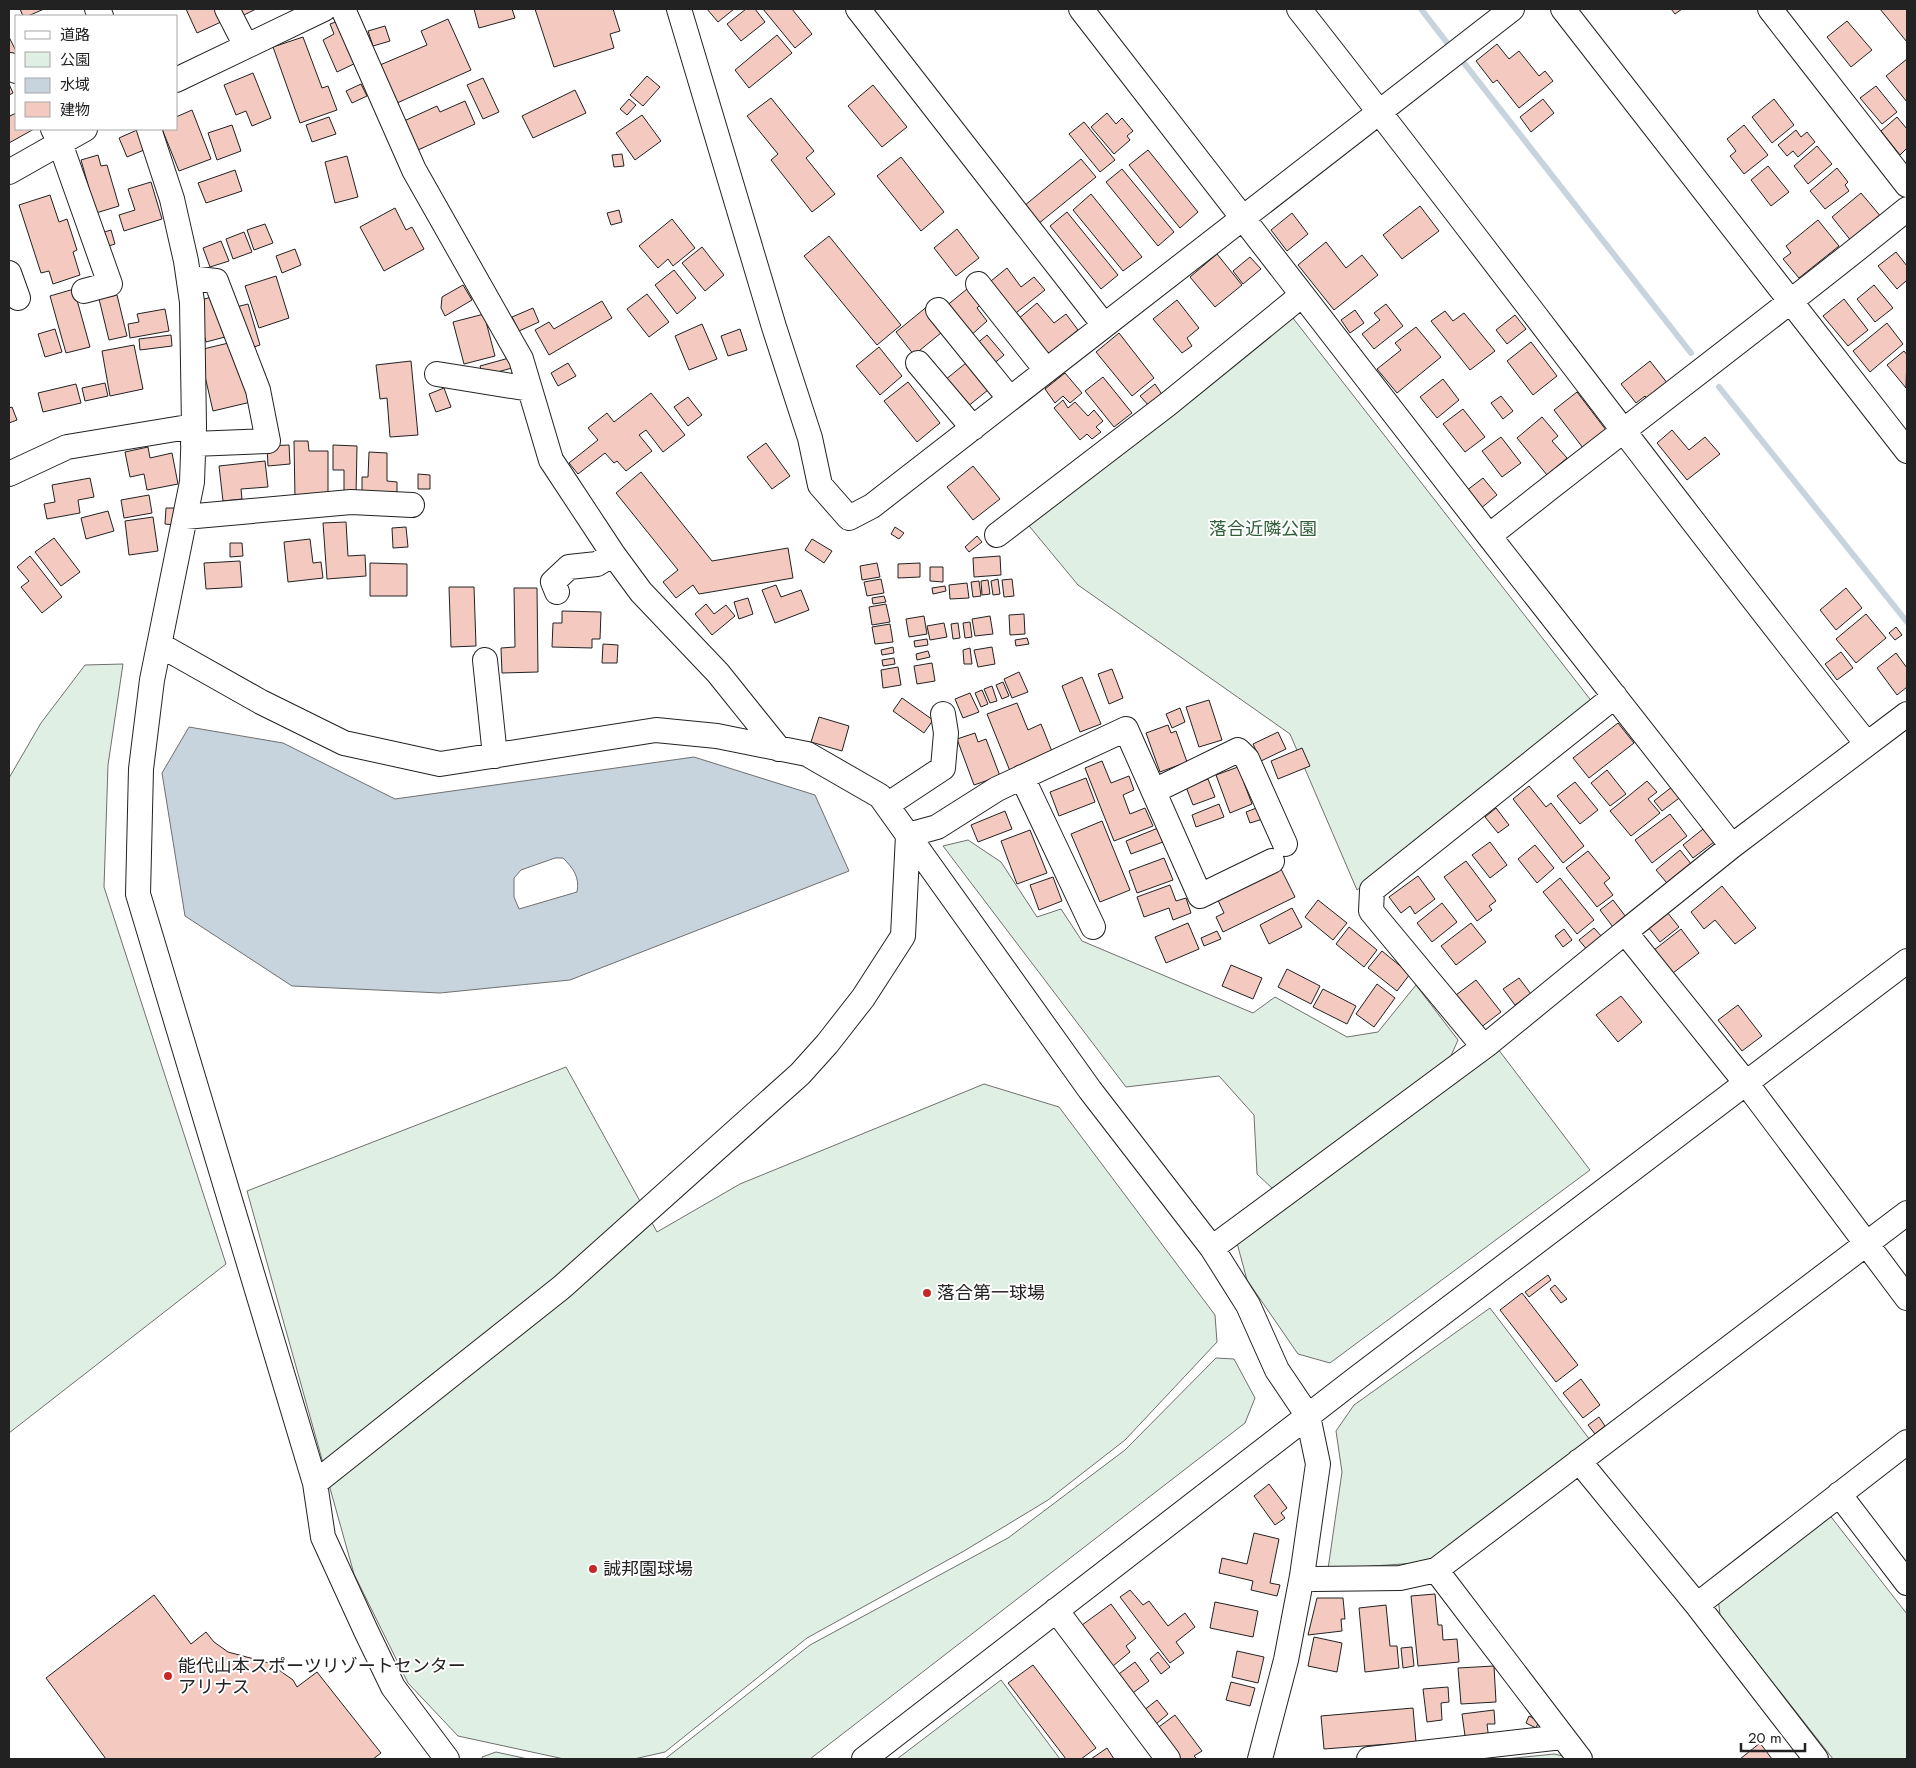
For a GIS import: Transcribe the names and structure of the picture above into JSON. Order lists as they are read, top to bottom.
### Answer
{
  "parks": ["落合近隣公園"],
  "places": ["落合第一球場", "誠邦園球場", "能代山本スポーツリゾートセンター アリナス"],
  "legend": [
    "道路",
    "公園",
    "水域",
    "建物"
  ],
  "scale_bar": "20 m"
}
